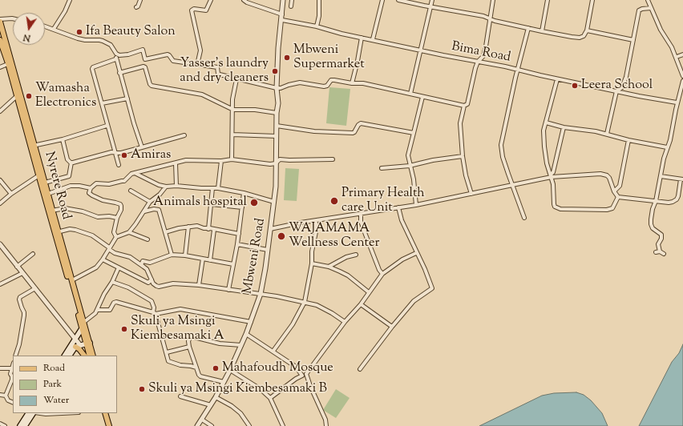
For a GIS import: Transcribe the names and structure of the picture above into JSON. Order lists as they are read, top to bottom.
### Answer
{
  "streets": {
    "main road": ["Nyrere Road"],
    "street": ["Bima Road", "Mbweni Road"]
  },
  "crossings": [
    ["Bima Road", "Mbweni Road"]
  ],
  "places": [
    "Ifa Beauty Salon",
    "Mbweni Supermarket",
    "Yasser's laundry and dry cleaners",
    "Leera School",
    "Wamasha Electronics",
    "Amiras",
    "Primary Health care Unit",
    "Animals hospital",
    "WAJAMAMA Wellness Center",
    "Skuli ya Msingi Kiembesamaki A",
    "Mahafoudh Mosque",
    "Skuli ya Msingi Kiembesamaki B"
  ],
  "legend": ["Road", "Park", "Water"],
  "north": "bottom"
}
